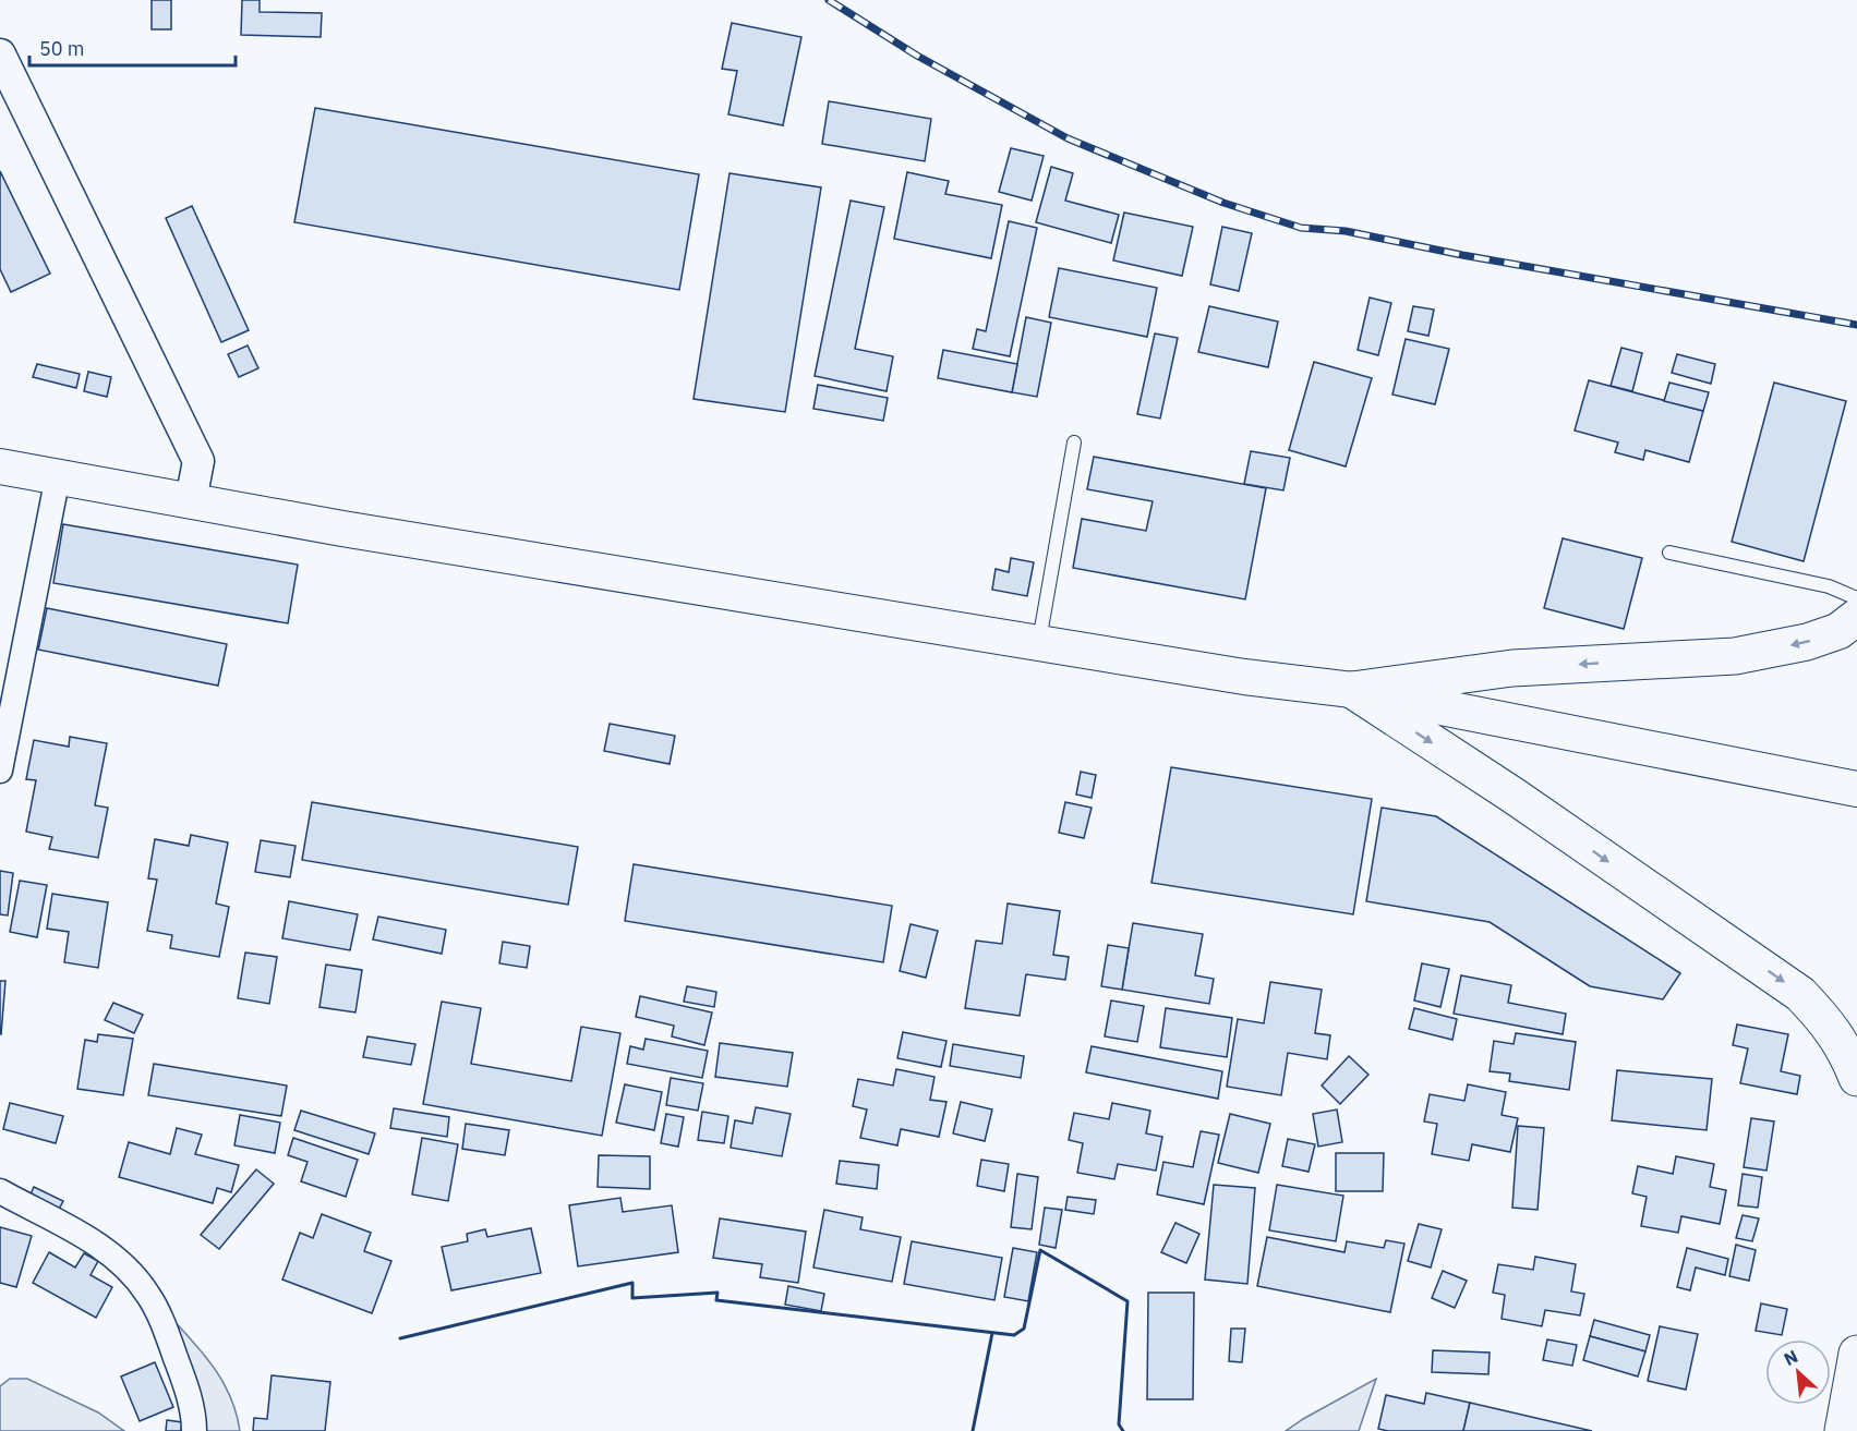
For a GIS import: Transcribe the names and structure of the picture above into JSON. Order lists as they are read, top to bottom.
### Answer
{
  "scale_bar": "50 m",
  "north": "top left"
}
